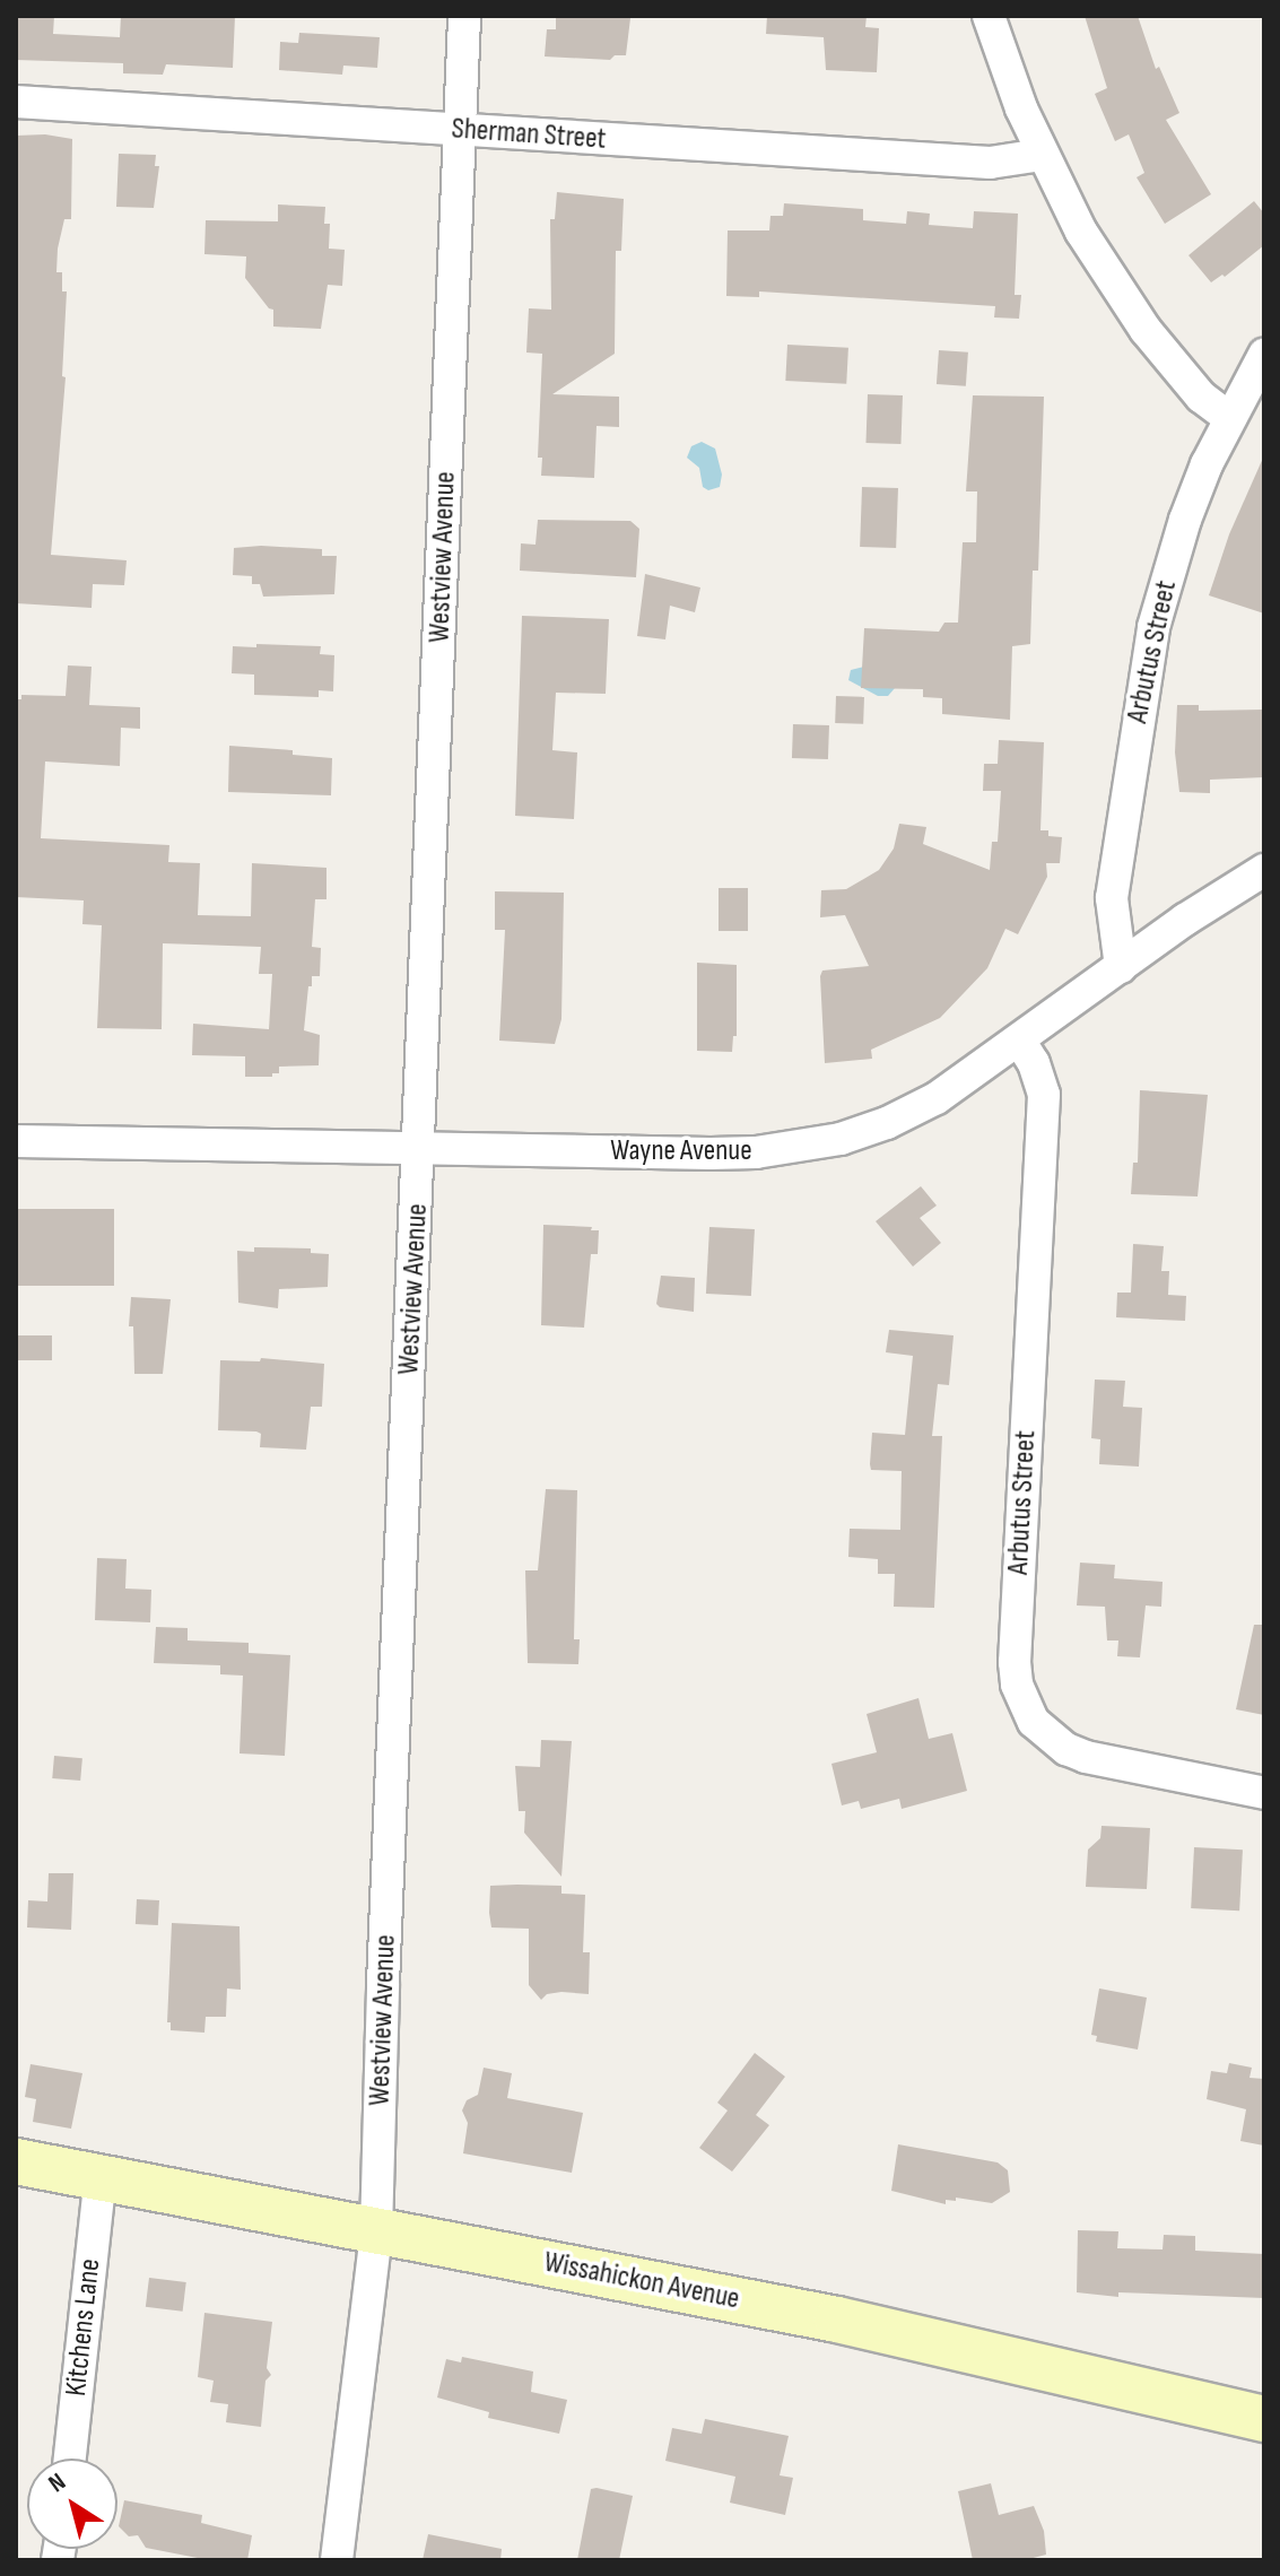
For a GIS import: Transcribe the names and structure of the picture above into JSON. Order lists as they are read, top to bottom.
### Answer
{
  "streets": {
    "street": [
      "Sherman Street",
      "Westview Avenue",
      "Arbutus Street",
      "Wayne Avenue",
      "Wissahickon Avenue",
      "Kitchens Lane"
    ]
  },
  "crossings": [
    ["Sherman Street", "Westview Avenue"],
    ["Westview Avenue", "Wayne Avenue"],
    ["Westview Avenue", "Wissahickon Avenue"],
    ["Arbutus Street", "Wayne Avenue"],
    ["Wissahickon Avenue", "Kitchens Lane"]
  ],
  "north": "top left"
}
